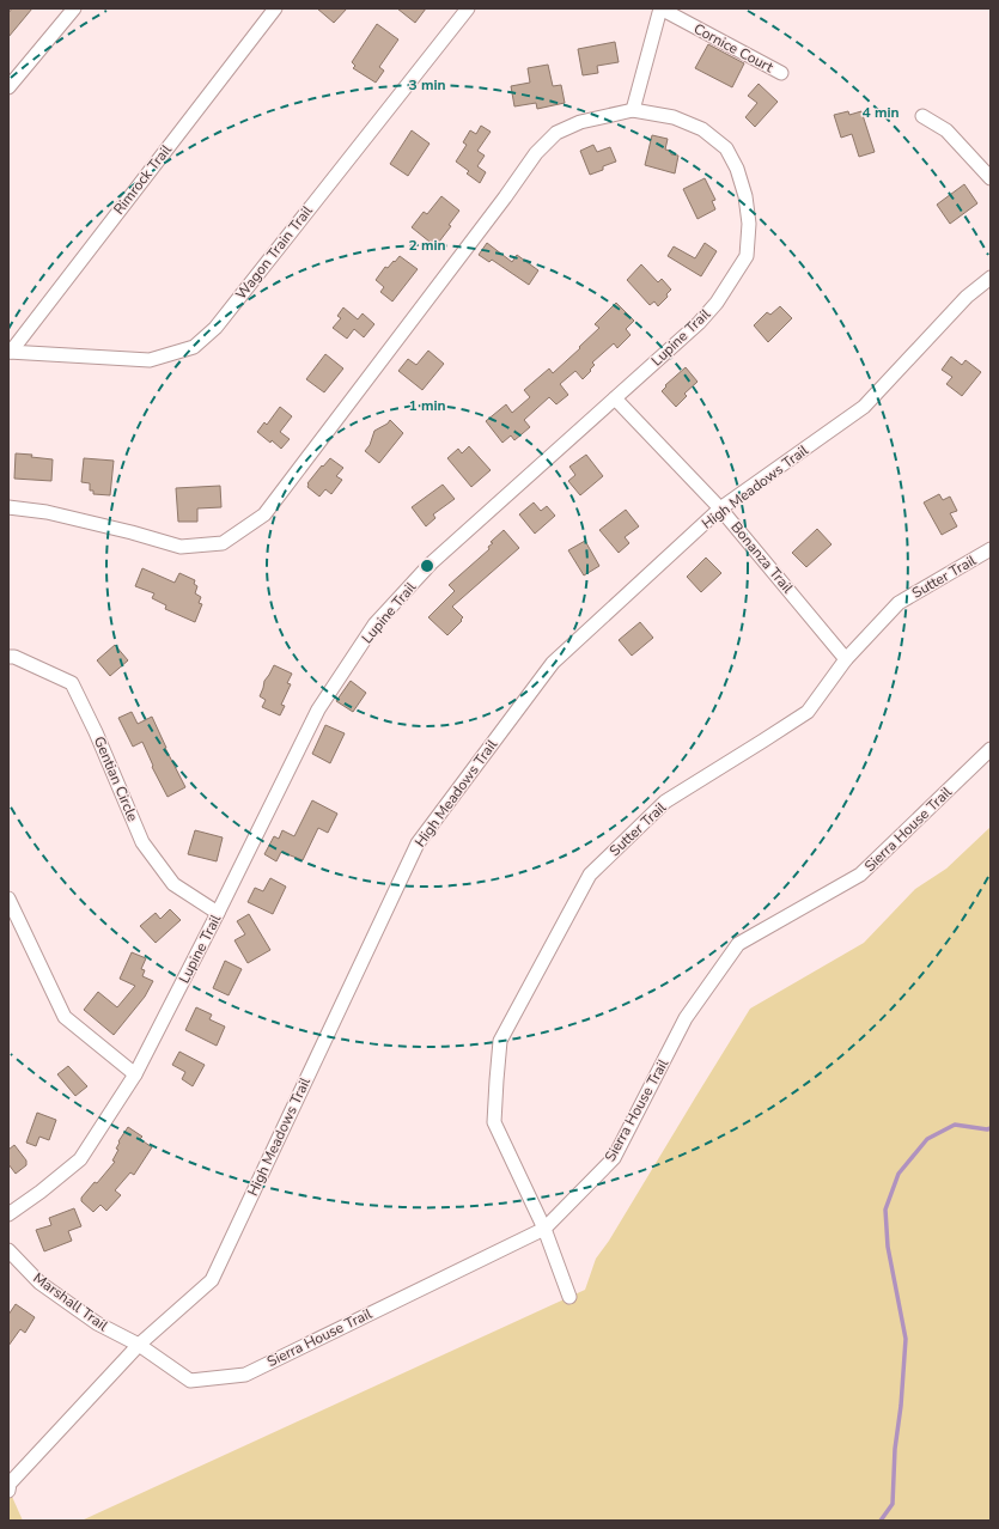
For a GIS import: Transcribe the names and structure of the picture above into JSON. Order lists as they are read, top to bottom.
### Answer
{
  "streets": {
    "street": [
      "Cornice Court",
      "Rimrock Trail",
      "Wagon Train Trail",
      "Lupine Trail",
      "High Meadows Trail",
      "Bonanza Trail",
      "Sutter Trail",
      "Gentian Circle",
      "Sierra House Trail",
      "Marshall Trail"
    ]
  },
  "crossings": [
    ["Cornice Court", "Lupine Trail"],
    ["Rimrock Trail", "Wagon Train Trail"],
    ["Lupine Trail", "Bonanza Trail"],
    ["Lupine Trail", "Gentian Circle"],
    ["High Meadows Trail", "Bonanza Trail"],
    ["High Meadows Trail", "Sierra House Trail"],
    ["High Meadows Trail", "Marshall Trail"],
    ["Bonanza Trail", "Sutter Trail"],
    ["Sutter Trail", "Sierra House Trail"],
    ["Sierra House Trail", "Marshall Trail"]
  ],
  "rings": [
    "3 min",
    "4 min",
    "2 min",
    "1 min"
  ]
}
